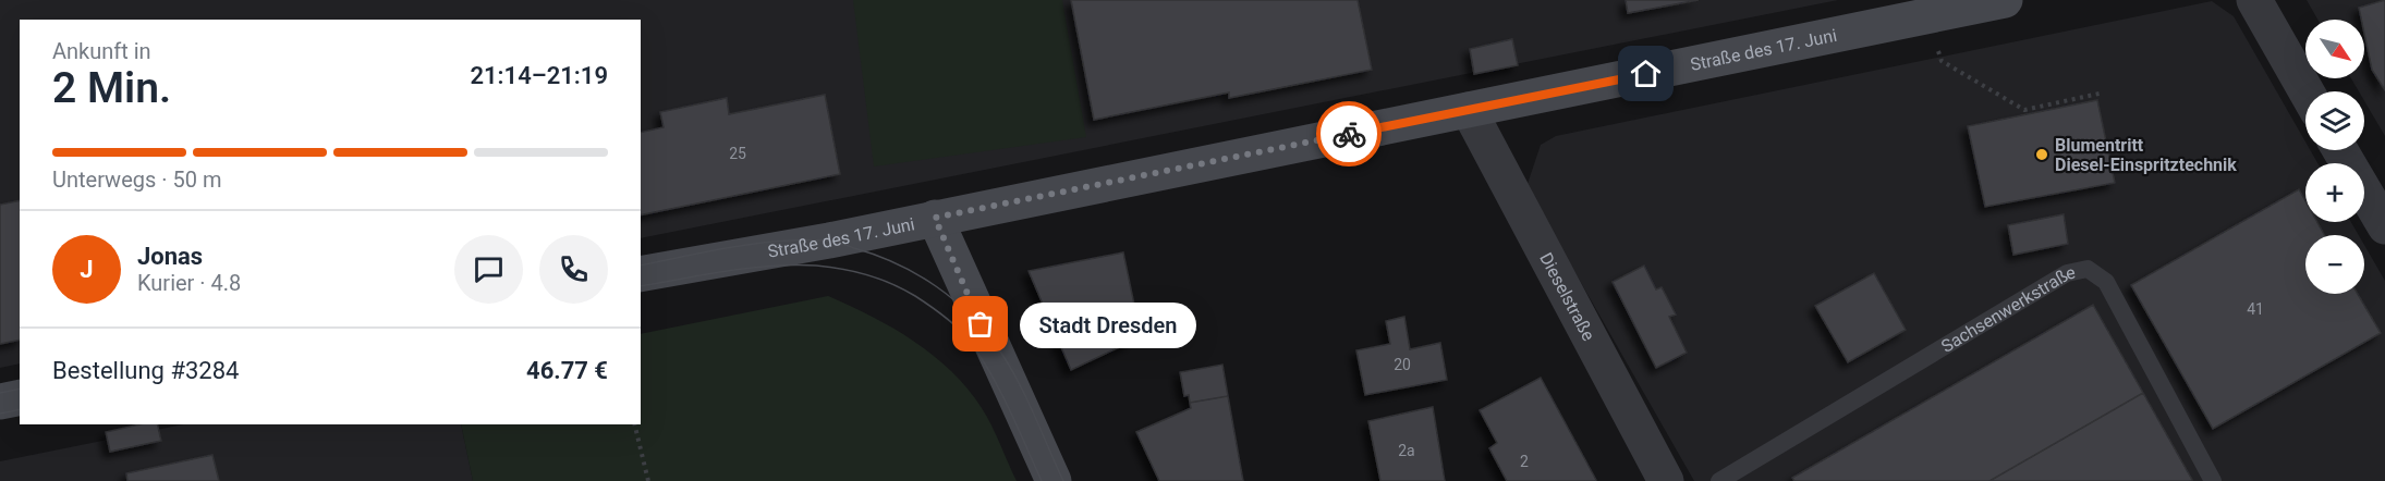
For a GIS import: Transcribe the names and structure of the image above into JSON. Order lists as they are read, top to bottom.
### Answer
{
  "streets": {
    "street": ["Straße des 17. Juni", "Dieselstraße"],
    "lane": ["Sachsenwerkstraße"]
  },
  "crossings": [
    ["Straße des 17. Juni", "Dieselstraße"]
  ],
  "places": ["Blumentritt Diesel-Einspritztechnik", "Stadt Dresden"],
  "house_numbers": [
    "25",
    "41",
    "20",
    "2a",
    "2"
  ],
  "north": "bottom right",
  "page": {
    "map_buttons": ["+", "−"],
    "heading": ["2 Min.", "Ankunft in", "21:14–21:19"],
    "panel": [
      "Jonas",
      "Kurier · 4.8",
      "Bestellung #3284",
      "46.77 €"
    ],
    "bar": "Unterwegs · 50 m",
    "round": "J",
    "bubble": "Stadt Dresden"
  }
}
